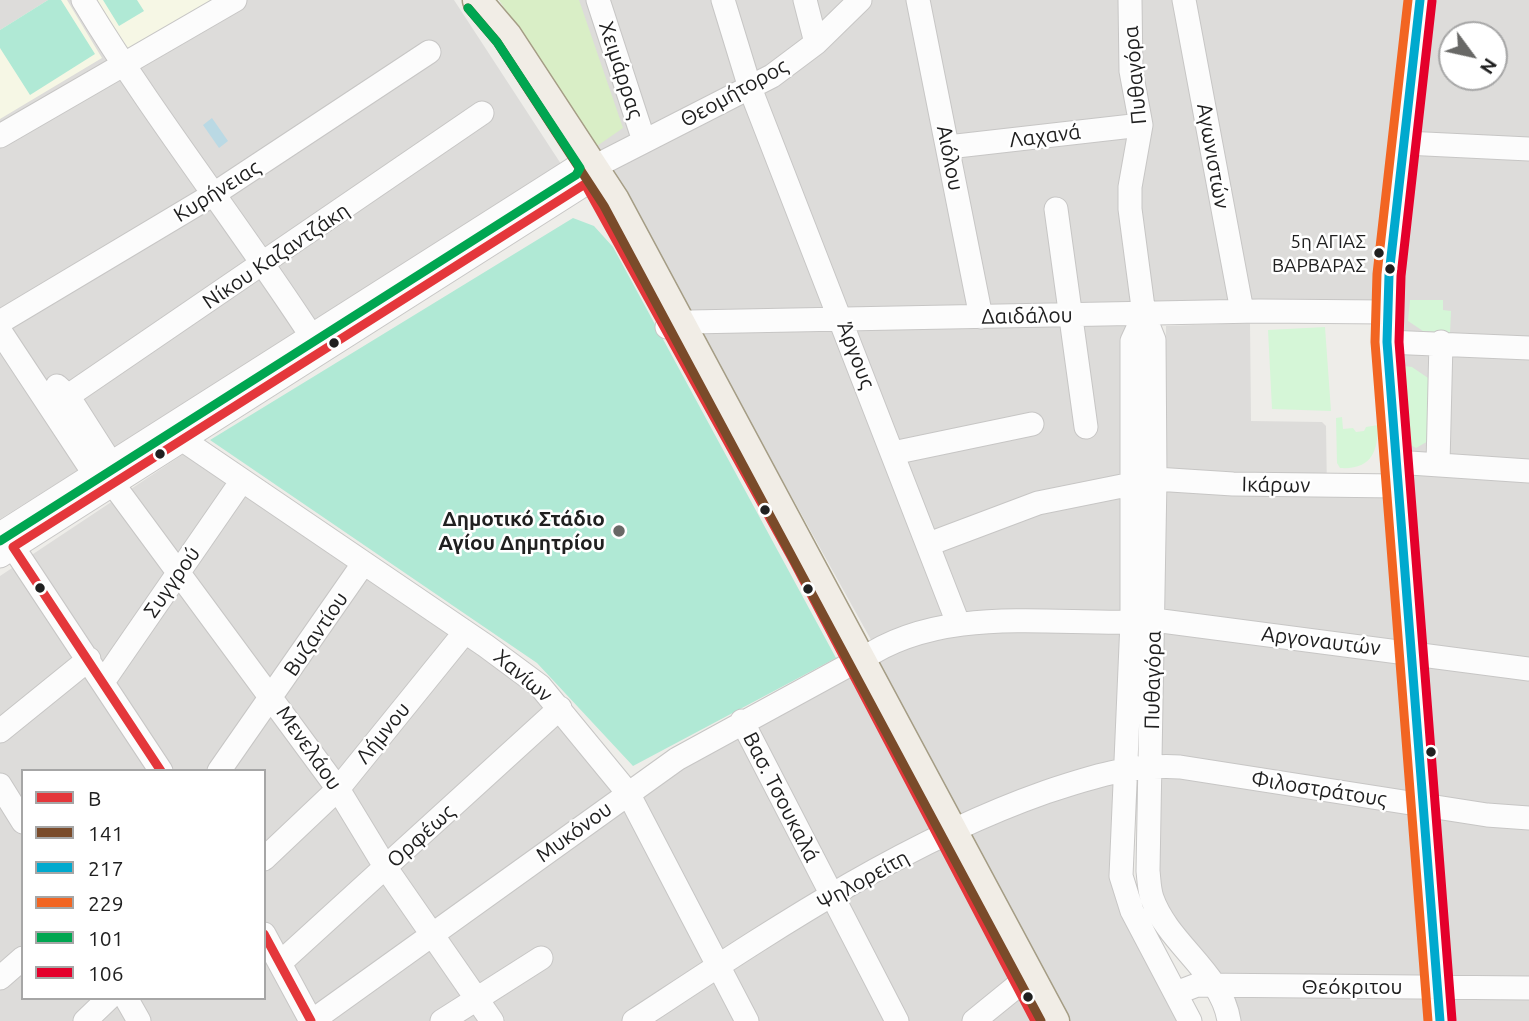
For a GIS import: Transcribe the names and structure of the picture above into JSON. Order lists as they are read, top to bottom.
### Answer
{
  "streets": {
    "street": [
      "Χειμάρρας",
      "Πυθαγόρα",
      "Θεομήτορος",
      "Λαχανά",
      "Αγωνιστών",
      "Αιόλου",
      "Κυρήνειας",
      "Νίκου Καζαντζάκη",
      "Δαιδάλου",
      "Άργους",
      "Ικάρων",
      "Συγγρού",
      "Βυζαντίου",
      "Αργοναυτών",
      "Χανίων",
      "Λήμνου",
      "Μενελάου",
      "Φιλοστράτους",
      "Βασ. Τσουκαλά",
      "Μυκόνου",
      "Ορφέως",
      "Ψηλορείτη",
      "Θεόκριτου"
    ]
  },
  "crossings": [
    ["Χειμάρρας", "Θεομήτορος"],
    ["Πυθαγόρα", "Λαχανά"],
    ["Πυθαγόρα", "Δαιδάλου"],
    ["Πυθαγόρα", "Ικάρων"],
    ["Πυθαγόρα", "Αργοναυτών"],
    ["Πυθαγόρα", "Φιλοστράτους"],
    ["Πυθαγόρα", "Μυκόνου"],
    ["Πυθαγόρα", "Ψηλορείτη"],
    ["Πυθαγόρα", "Θεόκριτου"],
    ["Θεομήτορος", "Άργους"],
    ["Θεομήτορος", "Χανίων"],
    ["Θεομήτορος", "Μενελάου"],
    ["Λαχανά", "Αιόλου"],
    ["Αγωνιστών", "Δαιδάλου"],
    ["Αιόλου", "Δαιδάλου"],
    ["Δαιδάλου", "Άργους"],
    ["Άργους", "Μυκόνου"],
    ["Συγγρού", "Χανίων"],
    ["Συγγρού", "Μενελάου"],
    ["Βυζαντίου", "Χανίων"],
    ["Βυζαντίου", "Μενελάου"],
    ["Αργοναυτών", "Μυκόνου"],
    ["Χανίων", "Λήμνου"],
    ["Χανίων", "Μυκόνου"],
    ["Χανίων", "Ορφέως"],
    ["Χανίων", "Ψηλορείτη"],
    ["Λήμνου", "Μενελάου"],
    ["Μενελάου", "Μυκόνου"],
    ["Μενελάου", "Ορφέως"],
    ["Φιλοστράτους", "Ψηλορείτη"],
    ["Βασ. Τσουκαλά", "Μυκόνου"],
    ["Βασ. Τσουκαλά", "Ψηλορείτη"]
  ],
  "places": ["5η ΑΓΙΑΣ ΒΑΡΒΑΡΑΣ", "Δημοτικό Στάδιο Αγίου Δημητρίου"],
  "lines": [
    "transit line 217",
    "transit line 229",
    "transit line 106",
    "transit line 141",
    "transit line 101",
    "transit line Β"
  ],
  "legend": [
    "Β",
    "141",
    "217",
    "229",
    "101",
    "106"
  ],
  "north": "bottom right"
}
